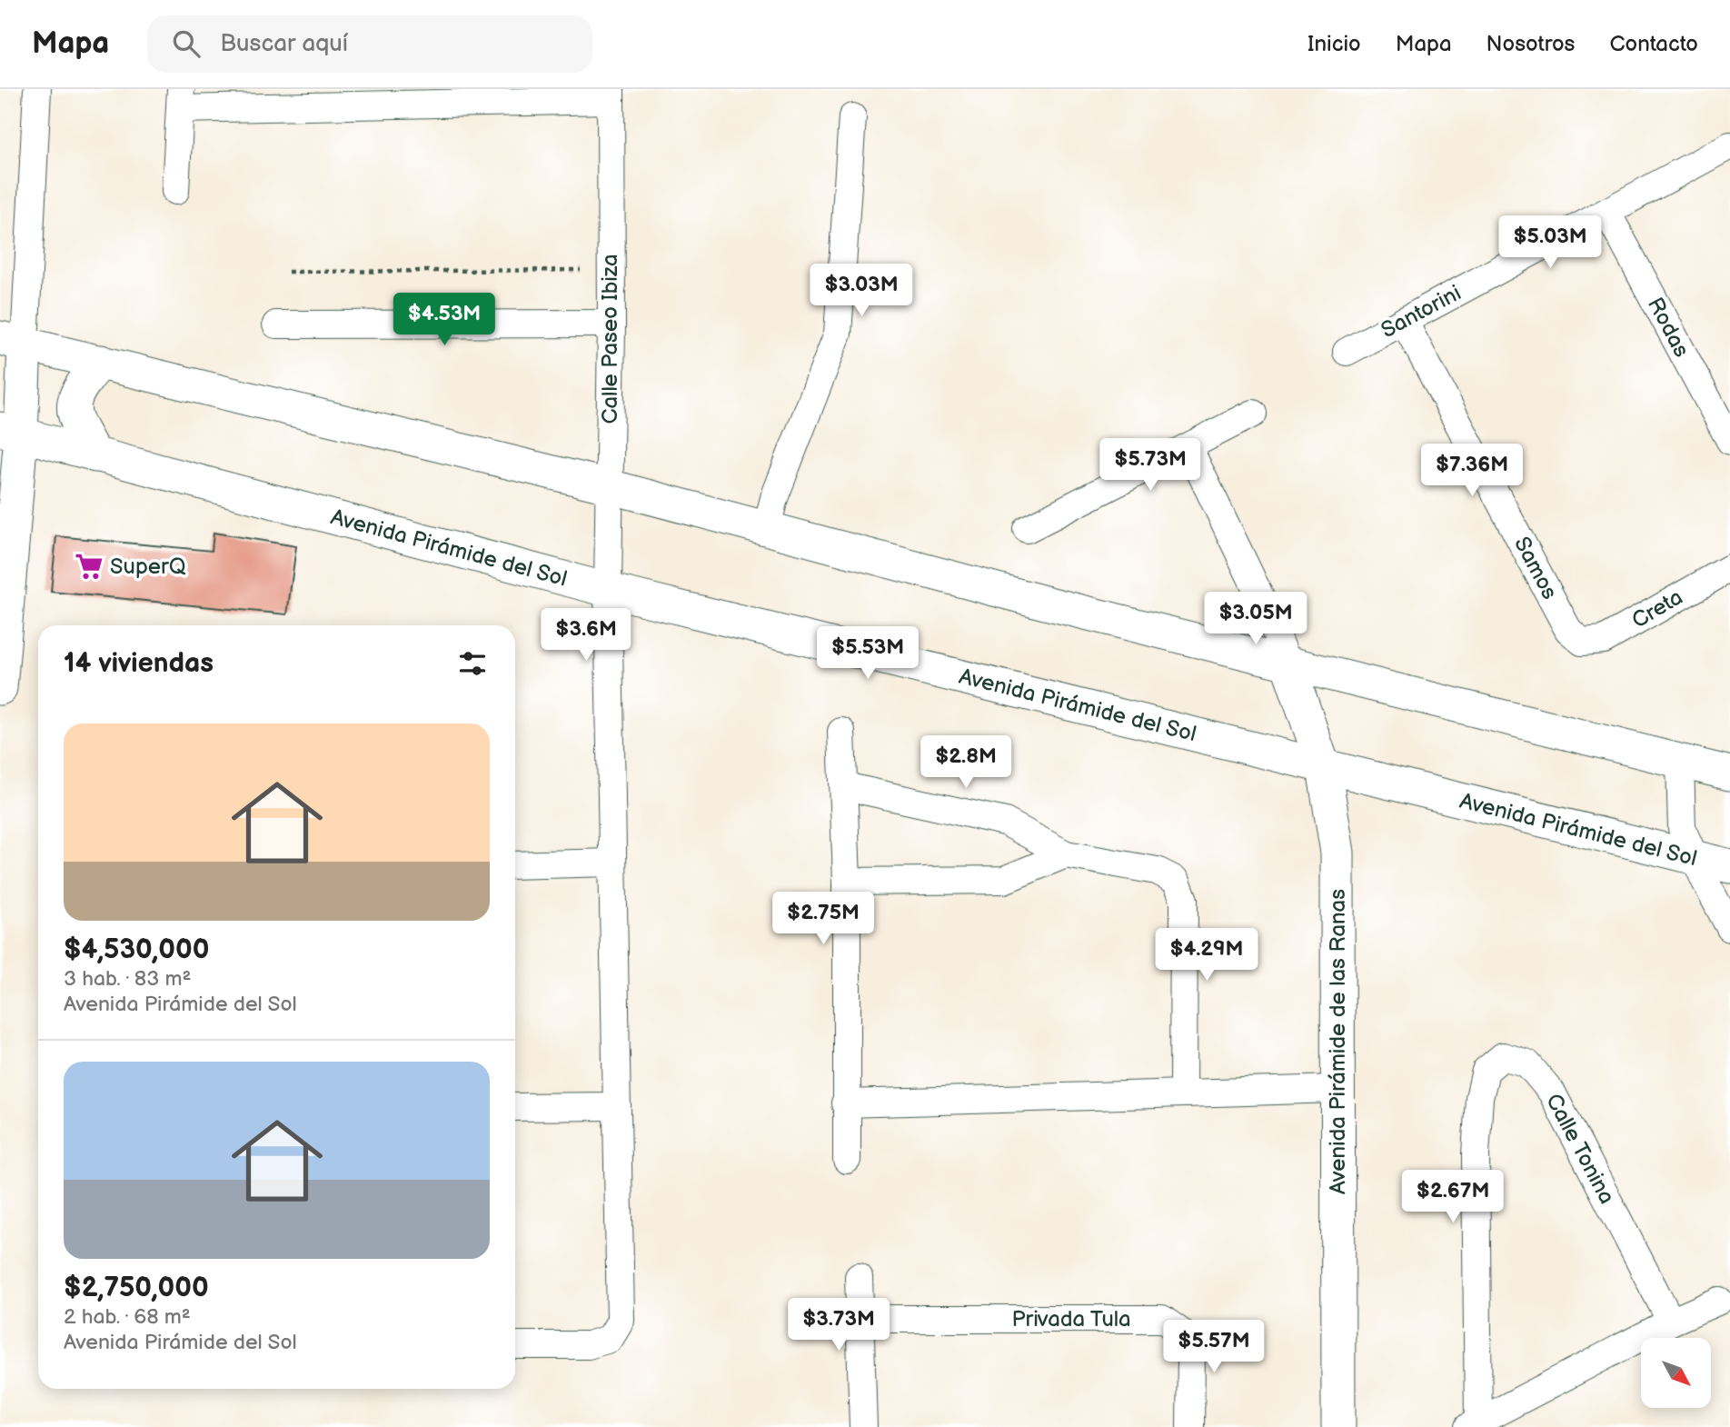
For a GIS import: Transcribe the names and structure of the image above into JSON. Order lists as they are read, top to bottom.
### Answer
{
  "streets": {
    "street": [
      "Santorini",
      "Rodas",
      "Calle Paseo Ibiza",
      "Avenida Pirámide del Sol",
      "Samos",
      "Creta",
      "Avenida Pirámide de las Ranas",
      "Calle Tonina",
      "Privada Tula"
    ]
  },
  "crossings": [
    ["Santorini", "Rodas"],
    ["Santorini", "Samos"],
    ["Calle Paseo Ibiza", "Avenida Pirámide del Sol"],
    ["Avenida Pirámide del Sol", "Avenida Pirámide de las Ranas"],
    ["Samos", "Creta"]
  ],
  "places": {
    "supermarket": ["SuperQ"]
  },
  "north": "bottom right",
  "page": {
    "header": "Mapa",
    "search": "Buscar aquí",
    "nav": [
      "Inicio",
      "Mapa",
      "Nosotros",
      "Contacto"
    ],
    "price": [
      "$5.03M",
      "$3.03M",
      "$4.53M",
      "$5.73M",
      "$7.36M",
      "$3.05M",
      "$3.6M",
      "$5.53M",
      "$2.8M",
      "$2.75M",
      "$4.29M",
      "$2.67M",
      "$3.73M",
      "$5.57M"
    ],
    "heading": "14 viviendas",
    "list": [
      {
        "name": "$4,530,000",
        "note": "3 hab. · 83 m² · Avenida Pirámide del Sol"
      },
      {
        "name": "$2,750,000",
        "note": "2 hab. · 68 m² · Avenida Pirámide del Sol"
      }
    ]
  }
}
